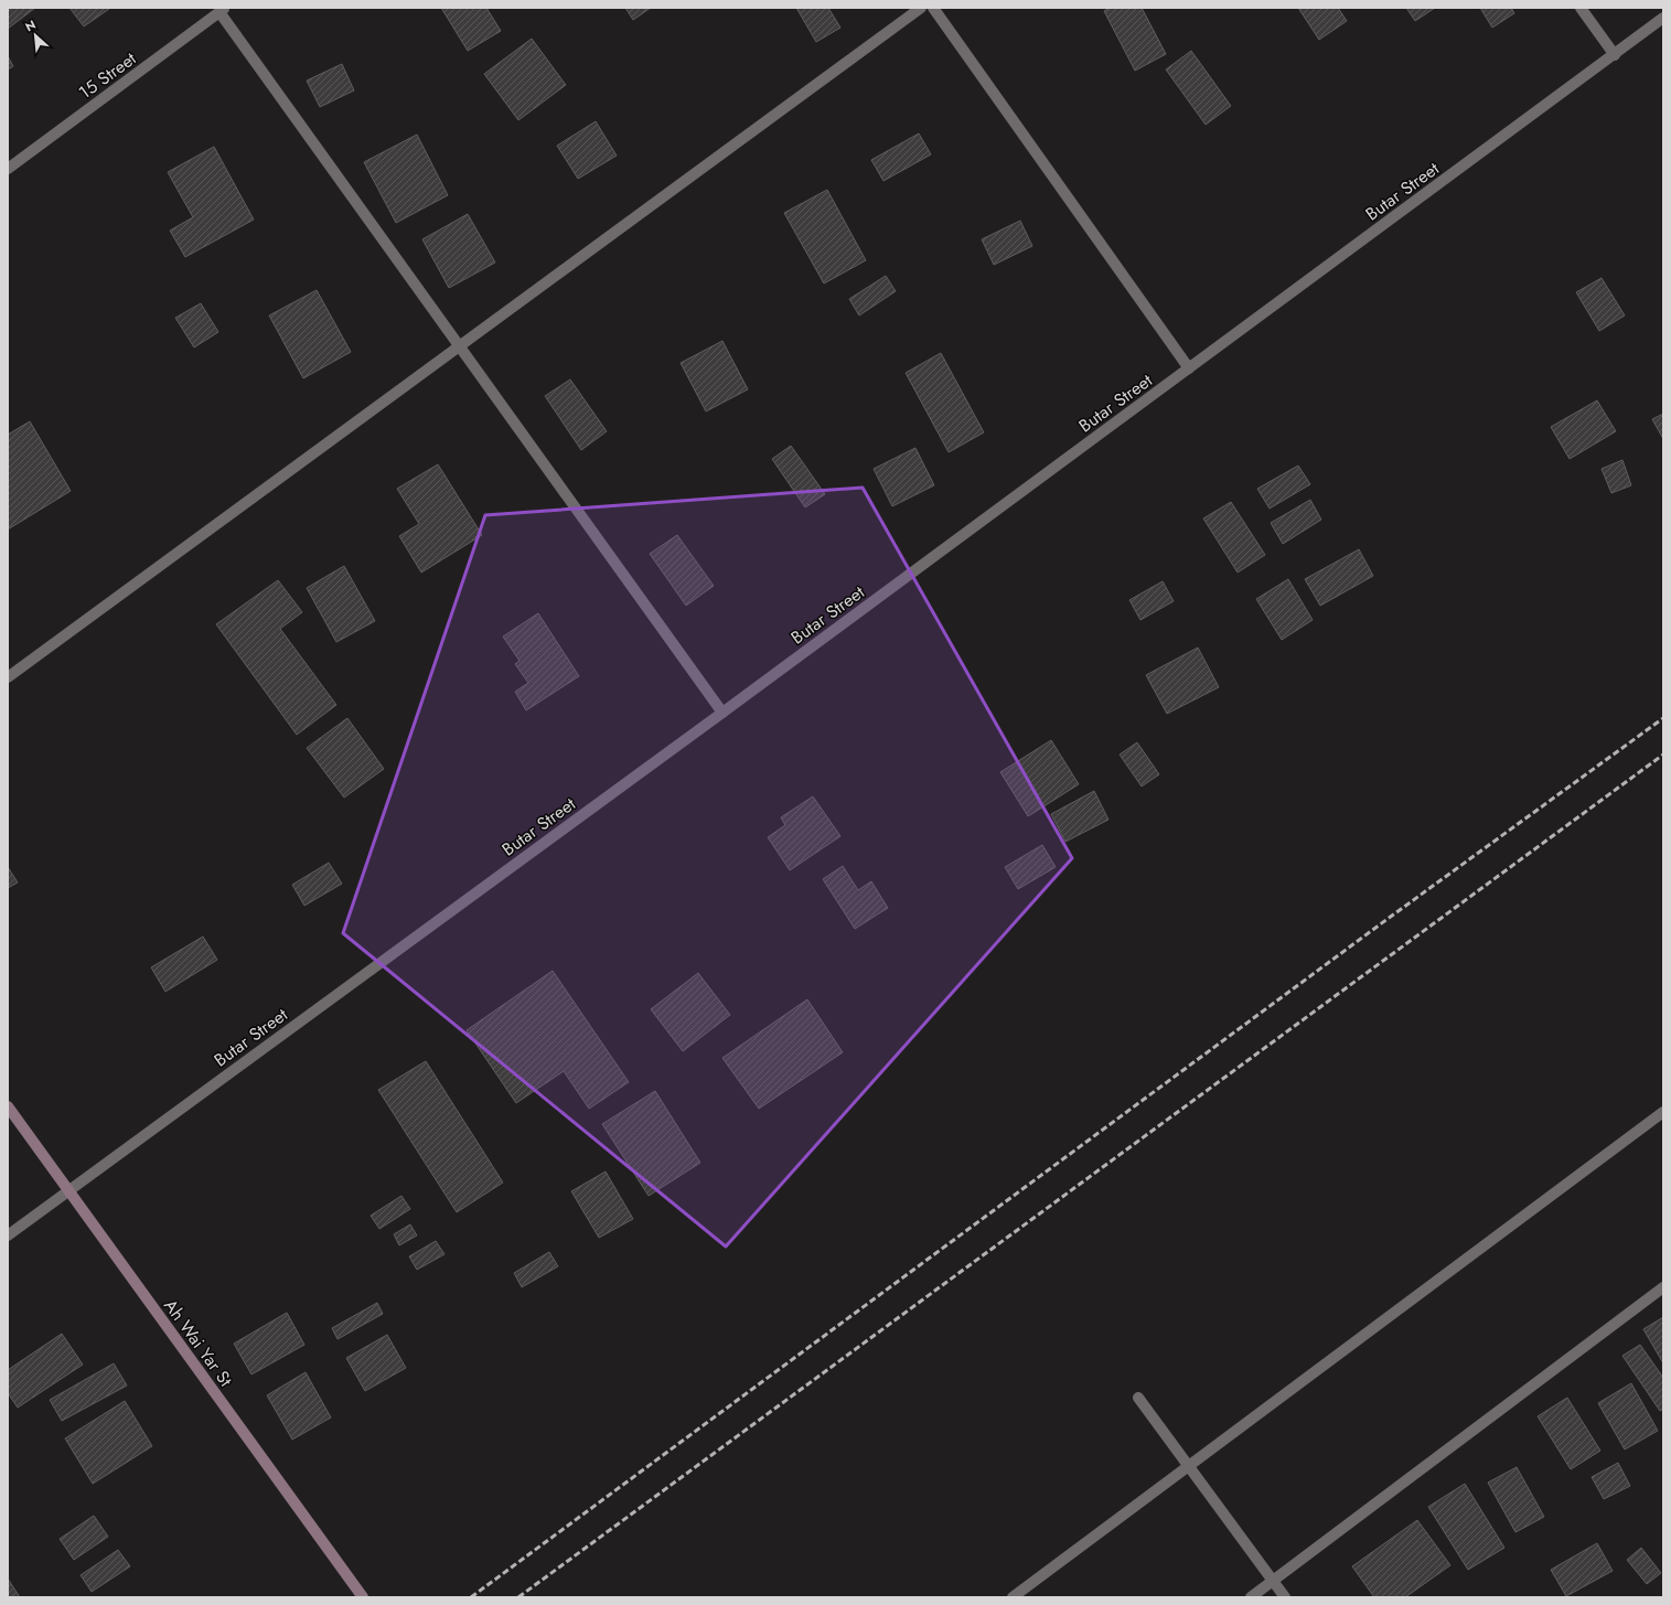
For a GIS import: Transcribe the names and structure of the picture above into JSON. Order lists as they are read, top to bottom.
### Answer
{
  "streets": {
    "street": ["15 Street", "Butar Street", "Ah Wai Yar St"]
  },
  "crossings": [
    ["Butar Street", "Ah Wai Yar St"]
  ],
  "north": "top left"
}
